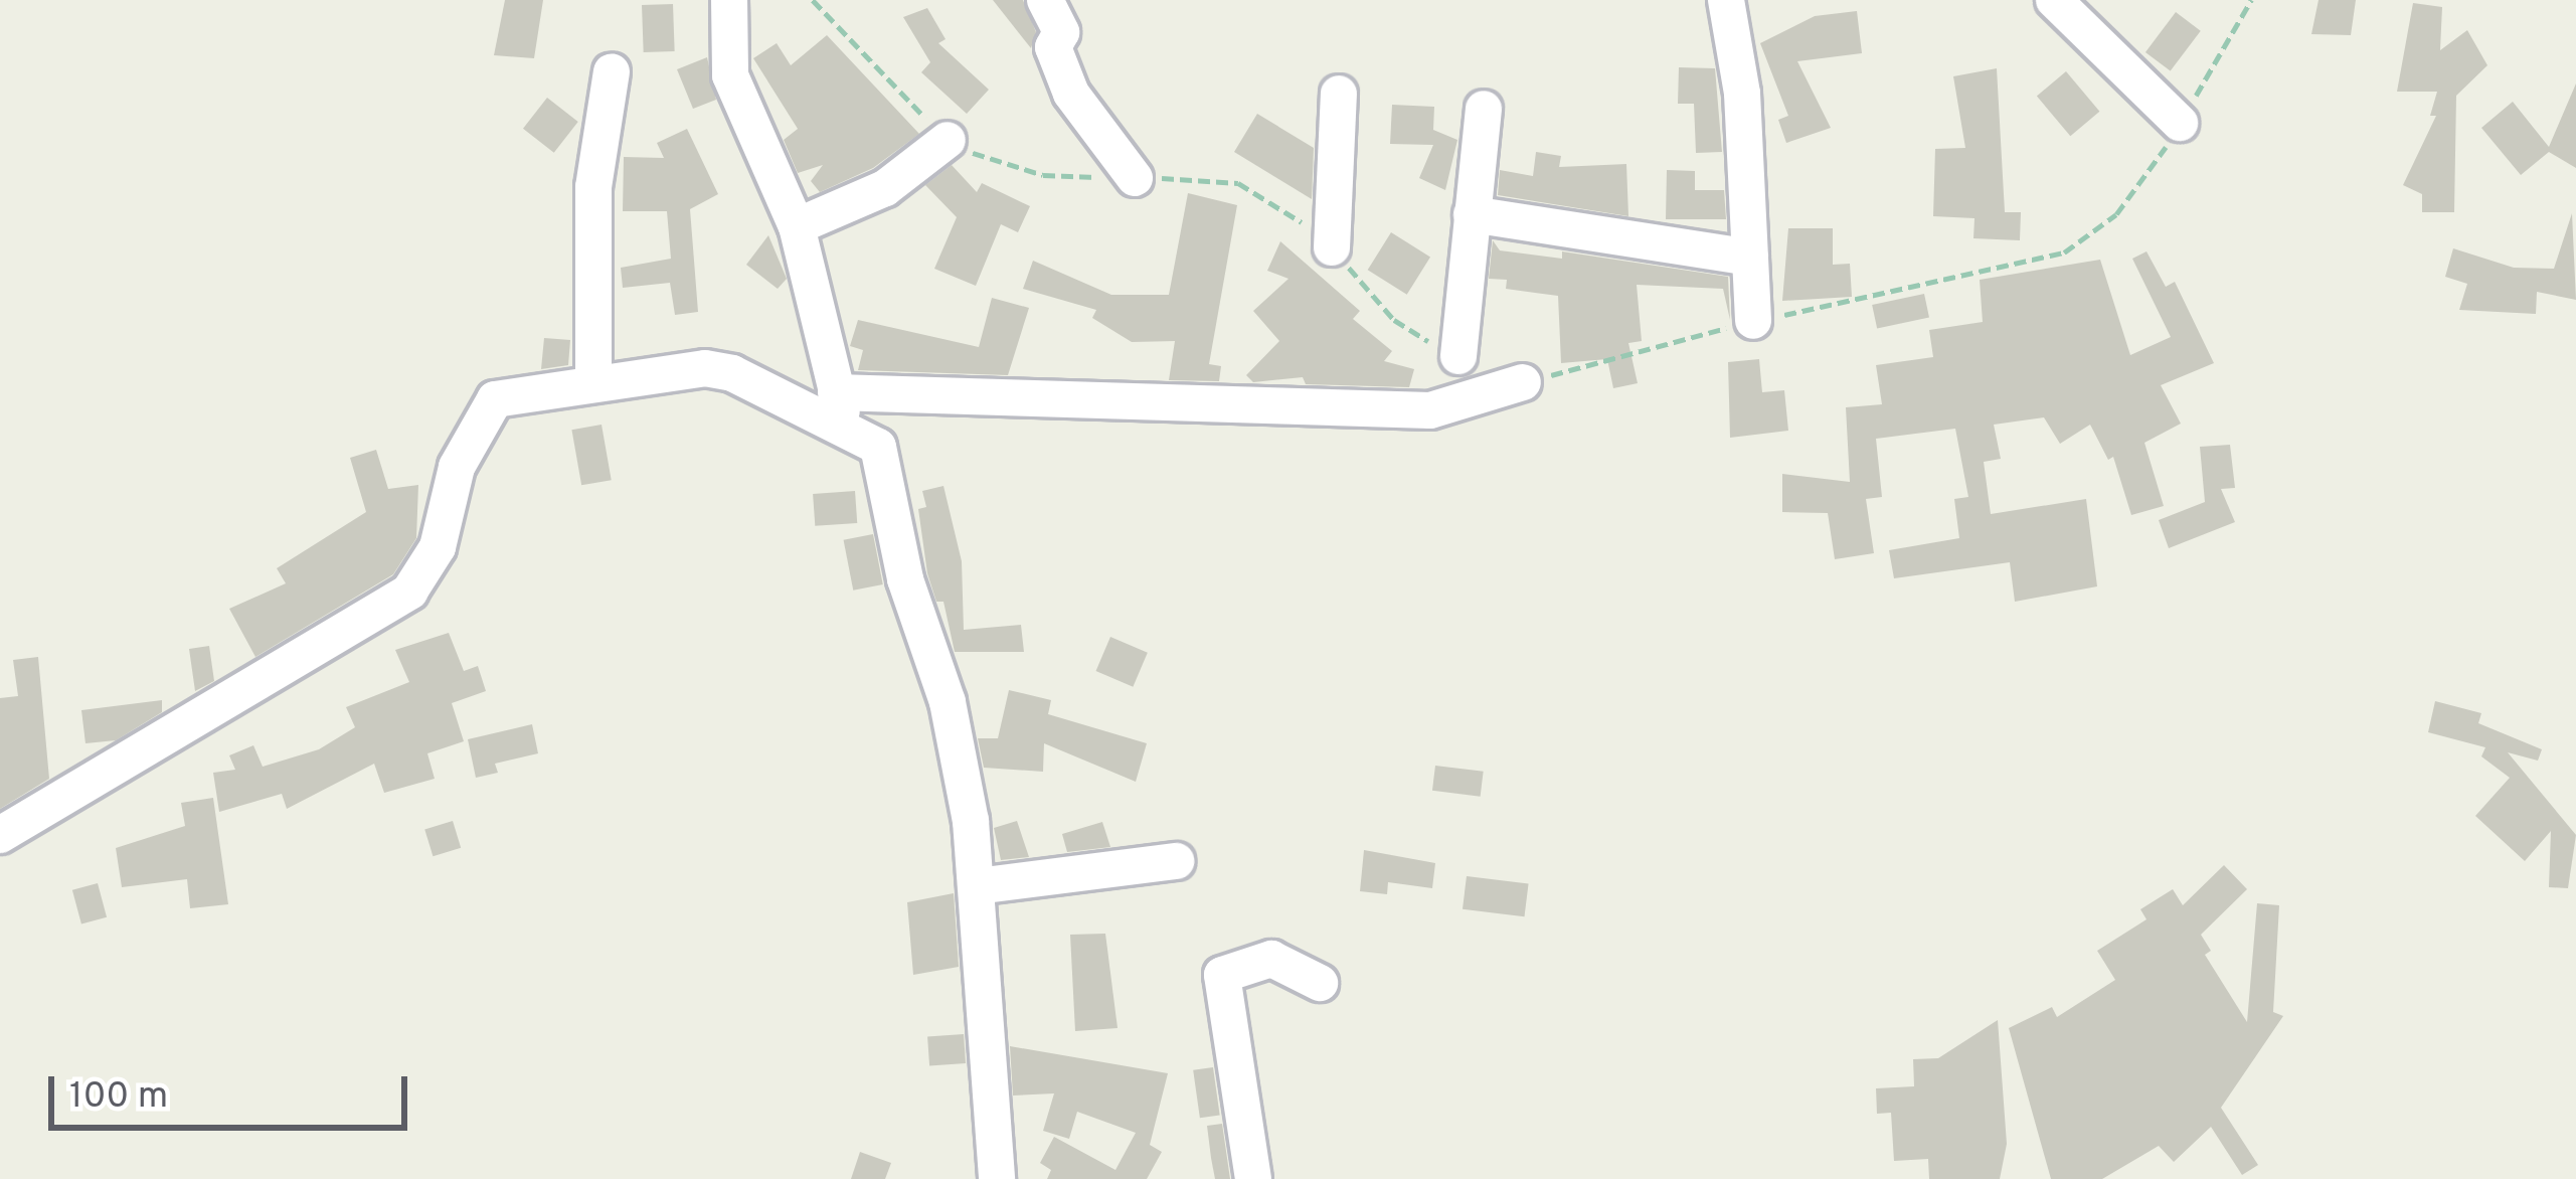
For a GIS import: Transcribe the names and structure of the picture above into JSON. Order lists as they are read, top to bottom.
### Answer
{
  "scale_bar": "100 m"
}
